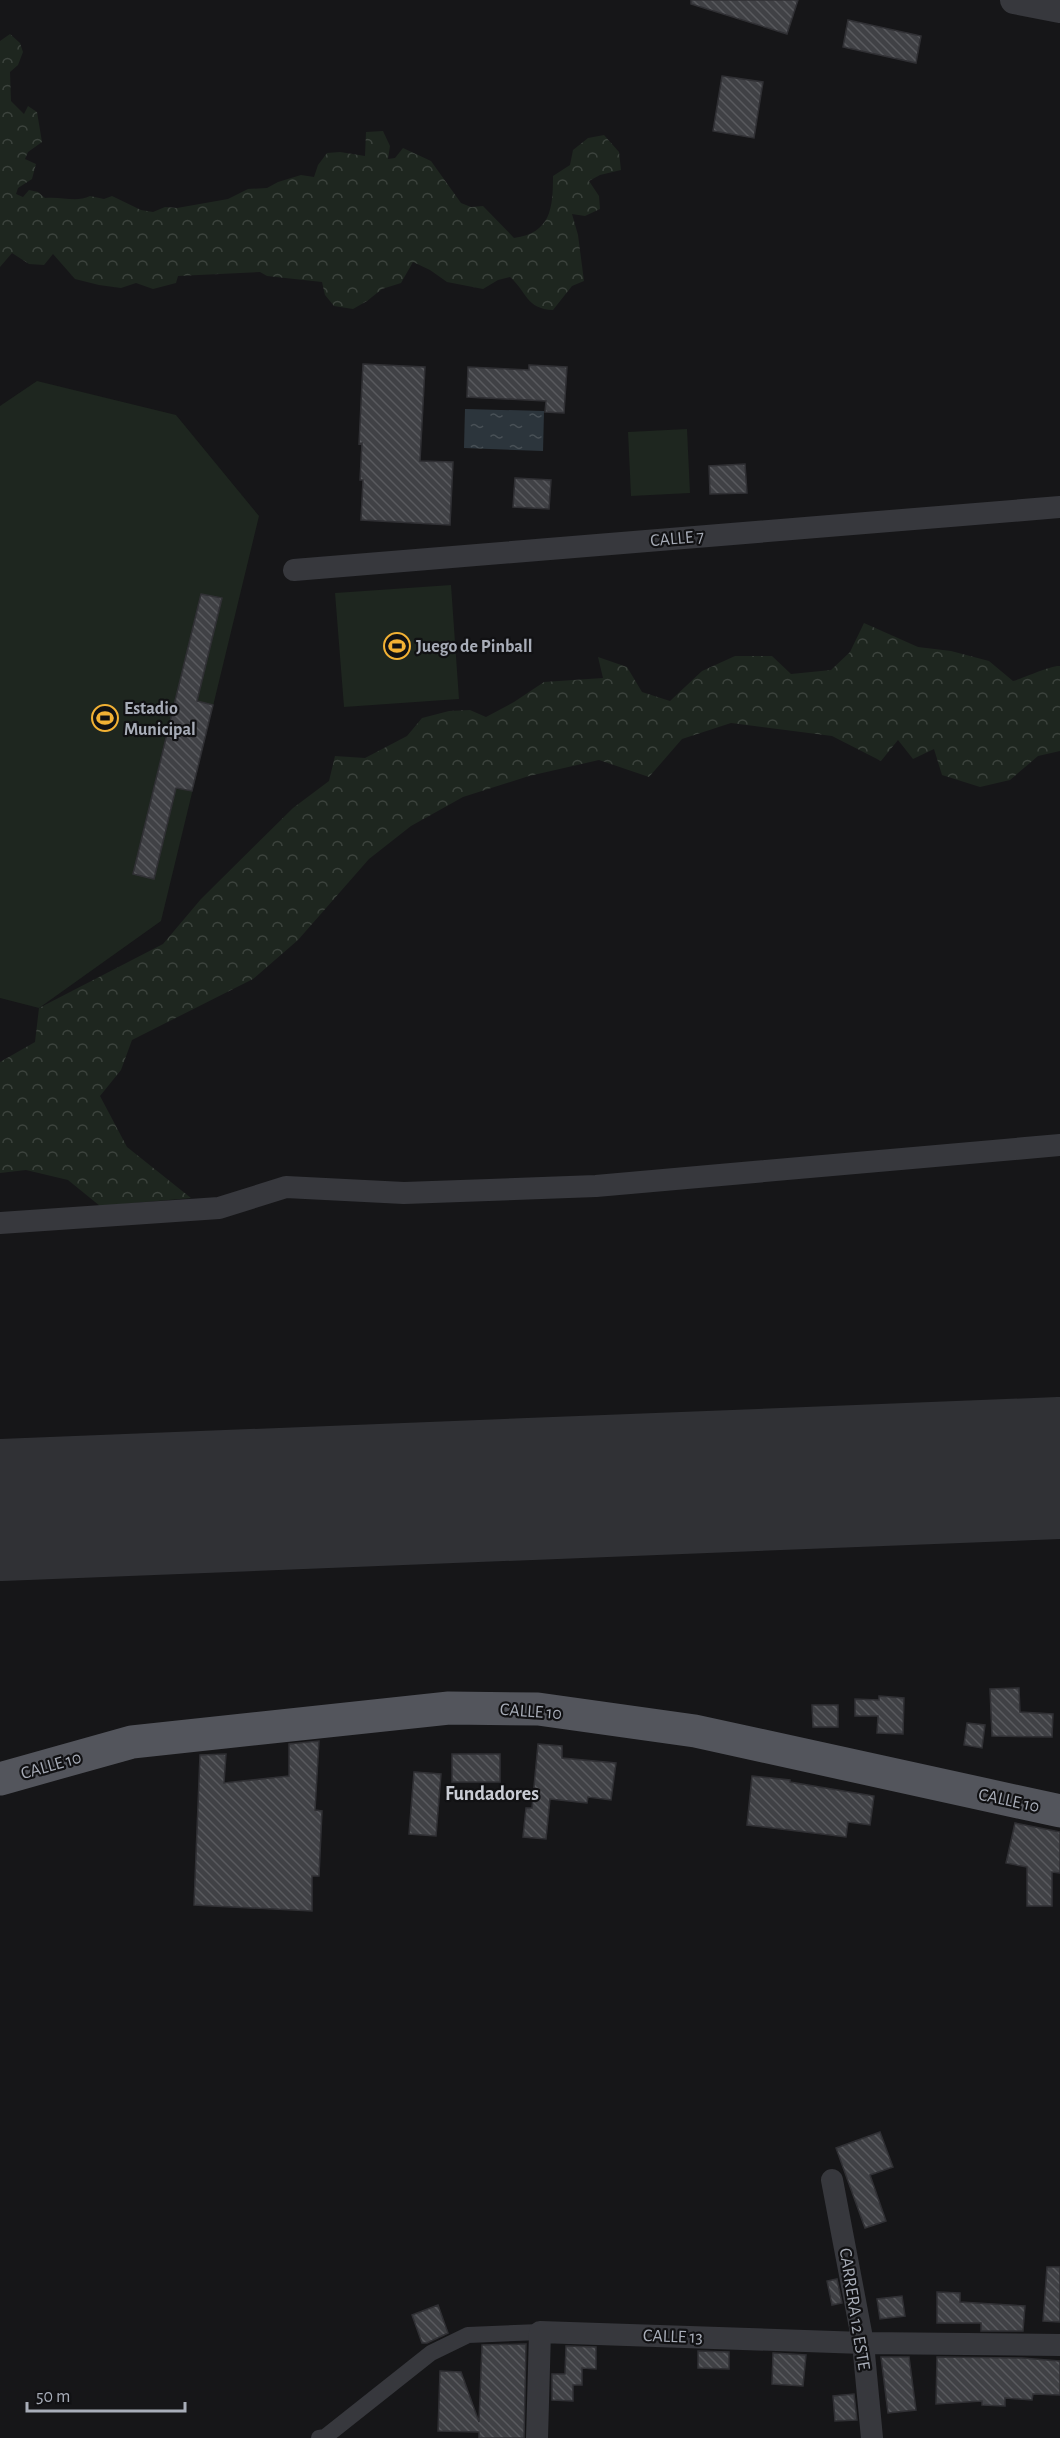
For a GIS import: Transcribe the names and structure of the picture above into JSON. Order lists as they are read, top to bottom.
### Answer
{
  "streets": {
    "main road": ["CALLE 10"],
    "street": ["CALLE 7", "CARRERA 12 ESTE", "CALLE 13"]
  },
  "crossings": [
    ["CARRERA 12 ESTE", "CALLE 13"]
  ],
  "districts": ["Fundadores"],
  "places": {
    "sports": ["Juego de Pinball", "Estadio Municipal"]
  },
  "scale_bar": "50 m"
}
